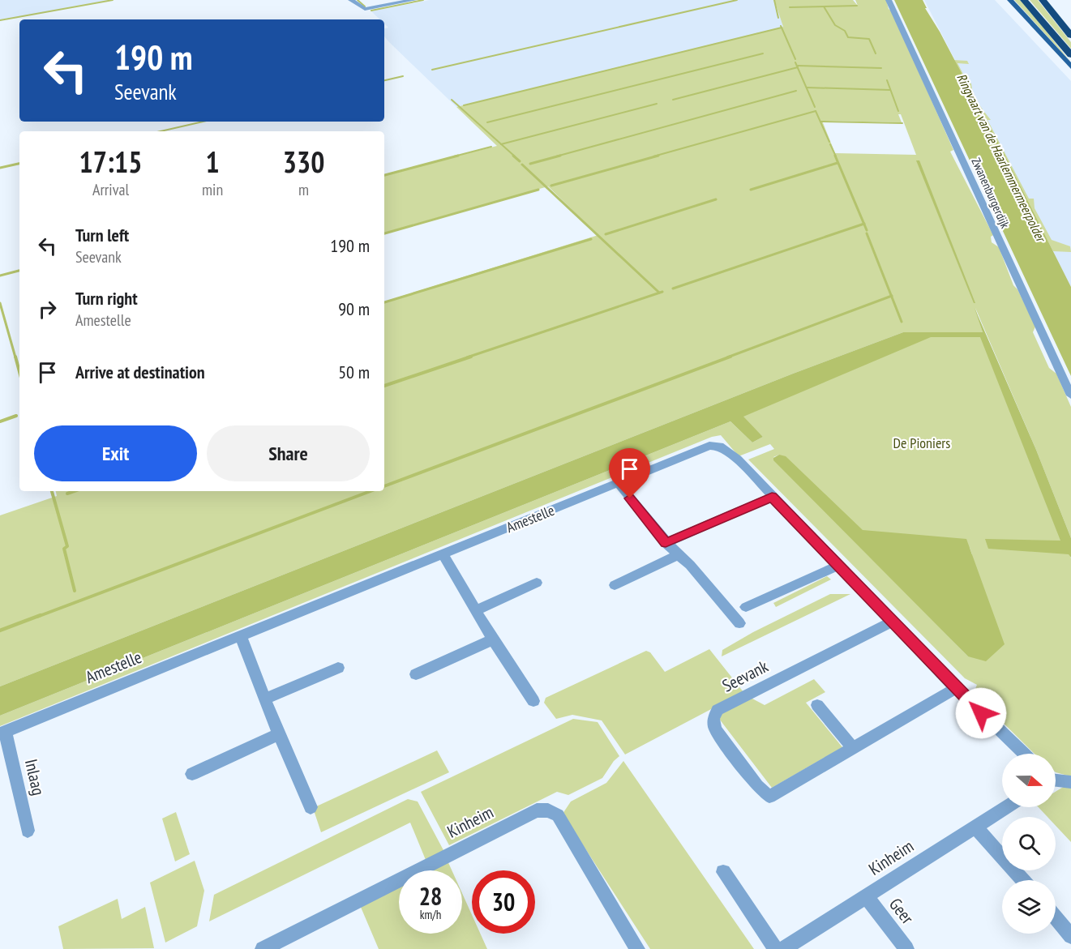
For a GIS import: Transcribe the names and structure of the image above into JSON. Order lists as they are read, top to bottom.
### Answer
{
  "streets": {
    "street": [
      "Zwanenburgerdijk",
      "Amestelle",
      "Seevank",
      "Inlaag",
      "Kinheim",
      "Geer"
    ]
  },
  "crossings": [
    ["Amestelle", "Inlaag"],
    ["Kinheim", "Geer"]
  ],
  "water": ["Ringvaart van de Haarlemmermeerpolder"],
  "parks": ["De Pioniers"],
  "north": "right",
  "page": {
    "turn": ["190 m", "Seevank"],
    "eta": [
      "17:15",
      "Arrival",
      "1",
      "min",
      "330",
      "m"
    ],
    "list": [
      {
        "name": "Turn left",
        "note": "Seevank",
        "value": "190 m"
      },
      {
        "name": "Turn right",
        "note": "Amestelle",
        "value": "90 m"
      },
      {
        "name": "Arrive at destination",
        "value": "50 m"
      }
    ],
    "buttons": ["Exit", "Share"],
    "speed": "28 km/h",
    "limit": "30"
  }
}
